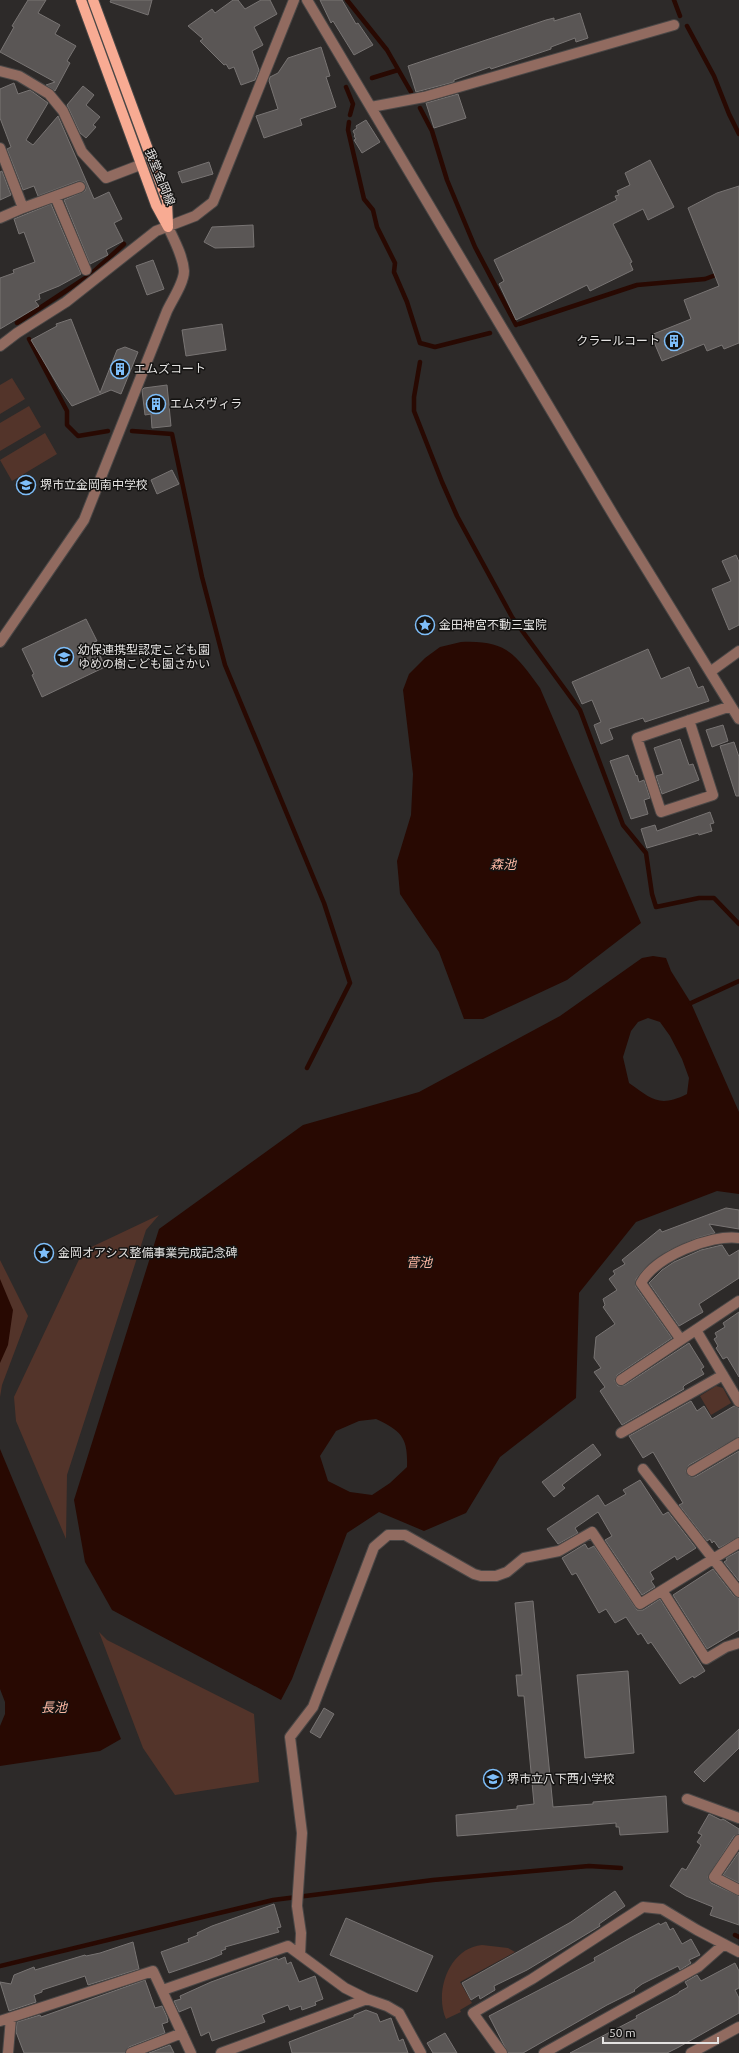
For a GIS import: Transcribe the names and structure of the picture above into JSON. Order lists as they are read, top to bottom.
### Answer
{
  "streets": {
    "main road": ["我堂金岡線"]
  },
  "water": ["森池", "菅池", "長池"],
  "places": {
    "building": ["クラールコート", "エムズコート", "エムズヴィラ"],
    "school or university": ["堺市立金岡南中学校", "幼保連携型認定こども園 ゆめの樹こども園さかい", "堺市立八下西小学校"],
    "place": ["金田神宮不動三宝院", "金岡オアシス整備事業完成記念碑"]
  },
  "scale_bar": "50 m"
}
